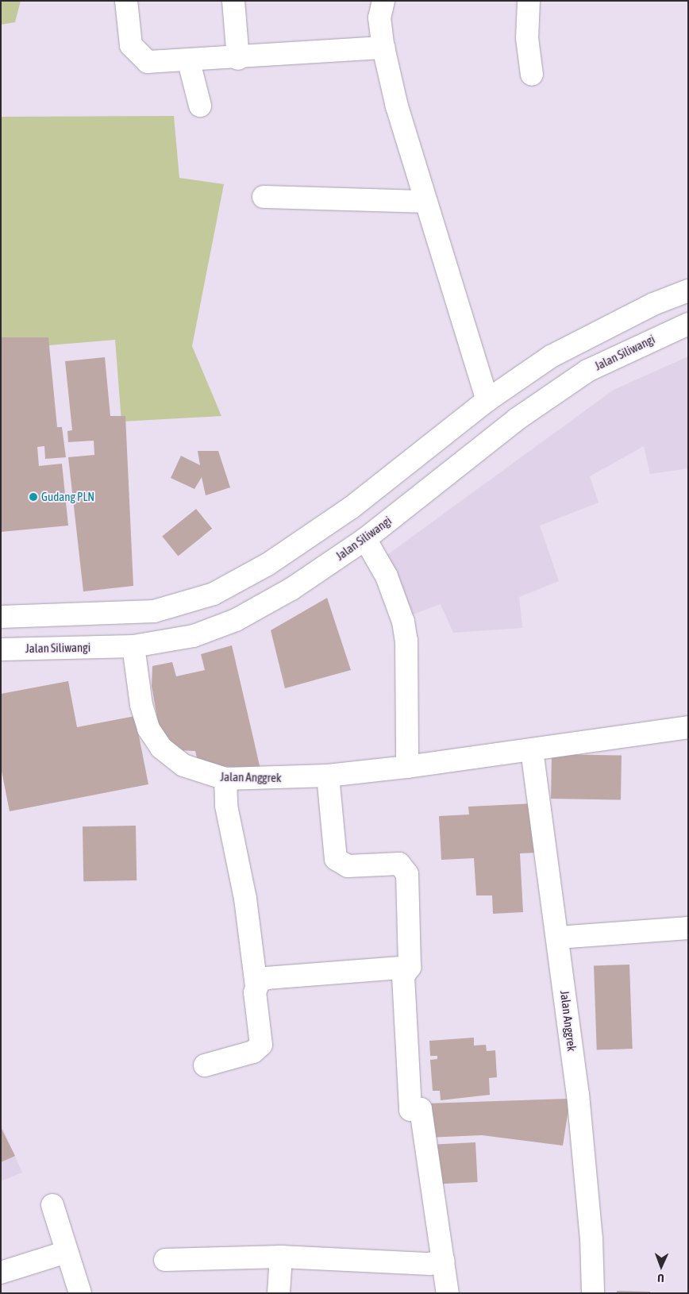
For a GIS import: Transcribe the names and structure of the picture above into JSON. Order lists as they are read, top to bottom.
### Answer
{
  "streets": {
    "street": ["Jalan Siliwangi", "Jalan Anggrek"]
  },
  "crossings": [
    ["Jalan Siliwangi", "Jalan Anggrek"]
  ],
  "places": ["Gudang PLN"],
  "north": "bottom"
}
